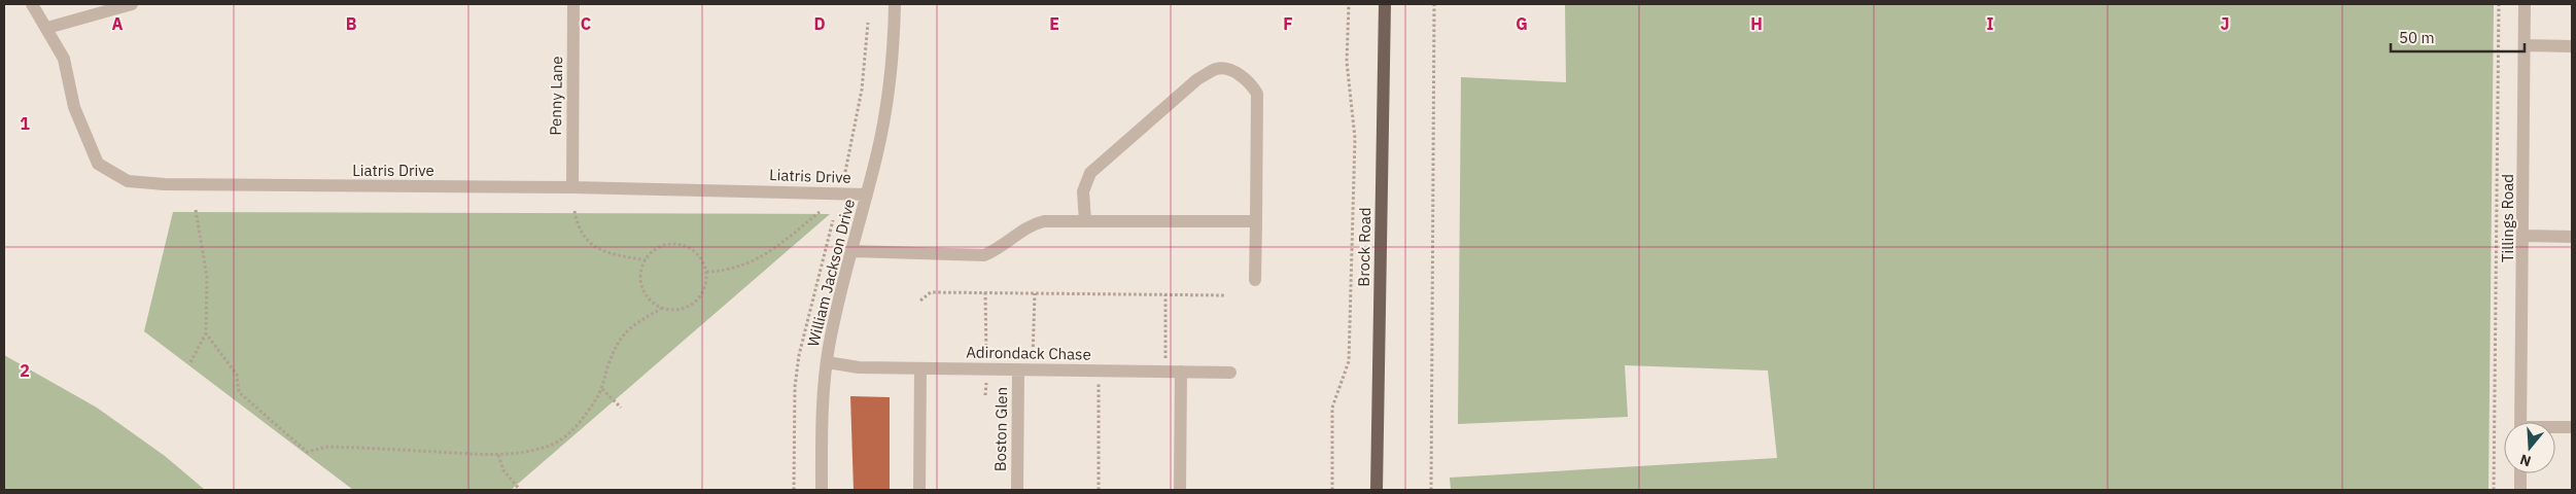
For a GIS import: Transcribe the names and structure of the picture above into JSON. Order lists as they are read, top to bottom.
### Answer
{
  "streets": {
    "main road": ["Brock Road"],
    "street": [
      "Penny Lane",
      "Liatris Drive",
      "Tillings Road",
      "William Jackson Drive",
      "Adirondack Chase",
      "Boston Glen"
    ]
  },
  "crossings": [
    ["Penny Lane", "Liatris Drive"],
    ["Liatris Drive", "William Jackson Drive"],
    ["William Jackson Drive", "Adirondack Chase"],
    ["Adirondack Chase", "Boston Glen"]
  ],
  "scale_bar": "50 m",
  "north": "bottom",
  "grid": {
    "columns": [
      "A",
      "B",
      "C",
      "D",
      "E",
      "F",
      "G",
      "H",
      "I",
      "J"
    ],
    "rows": ["1", "2"]
  }
}
